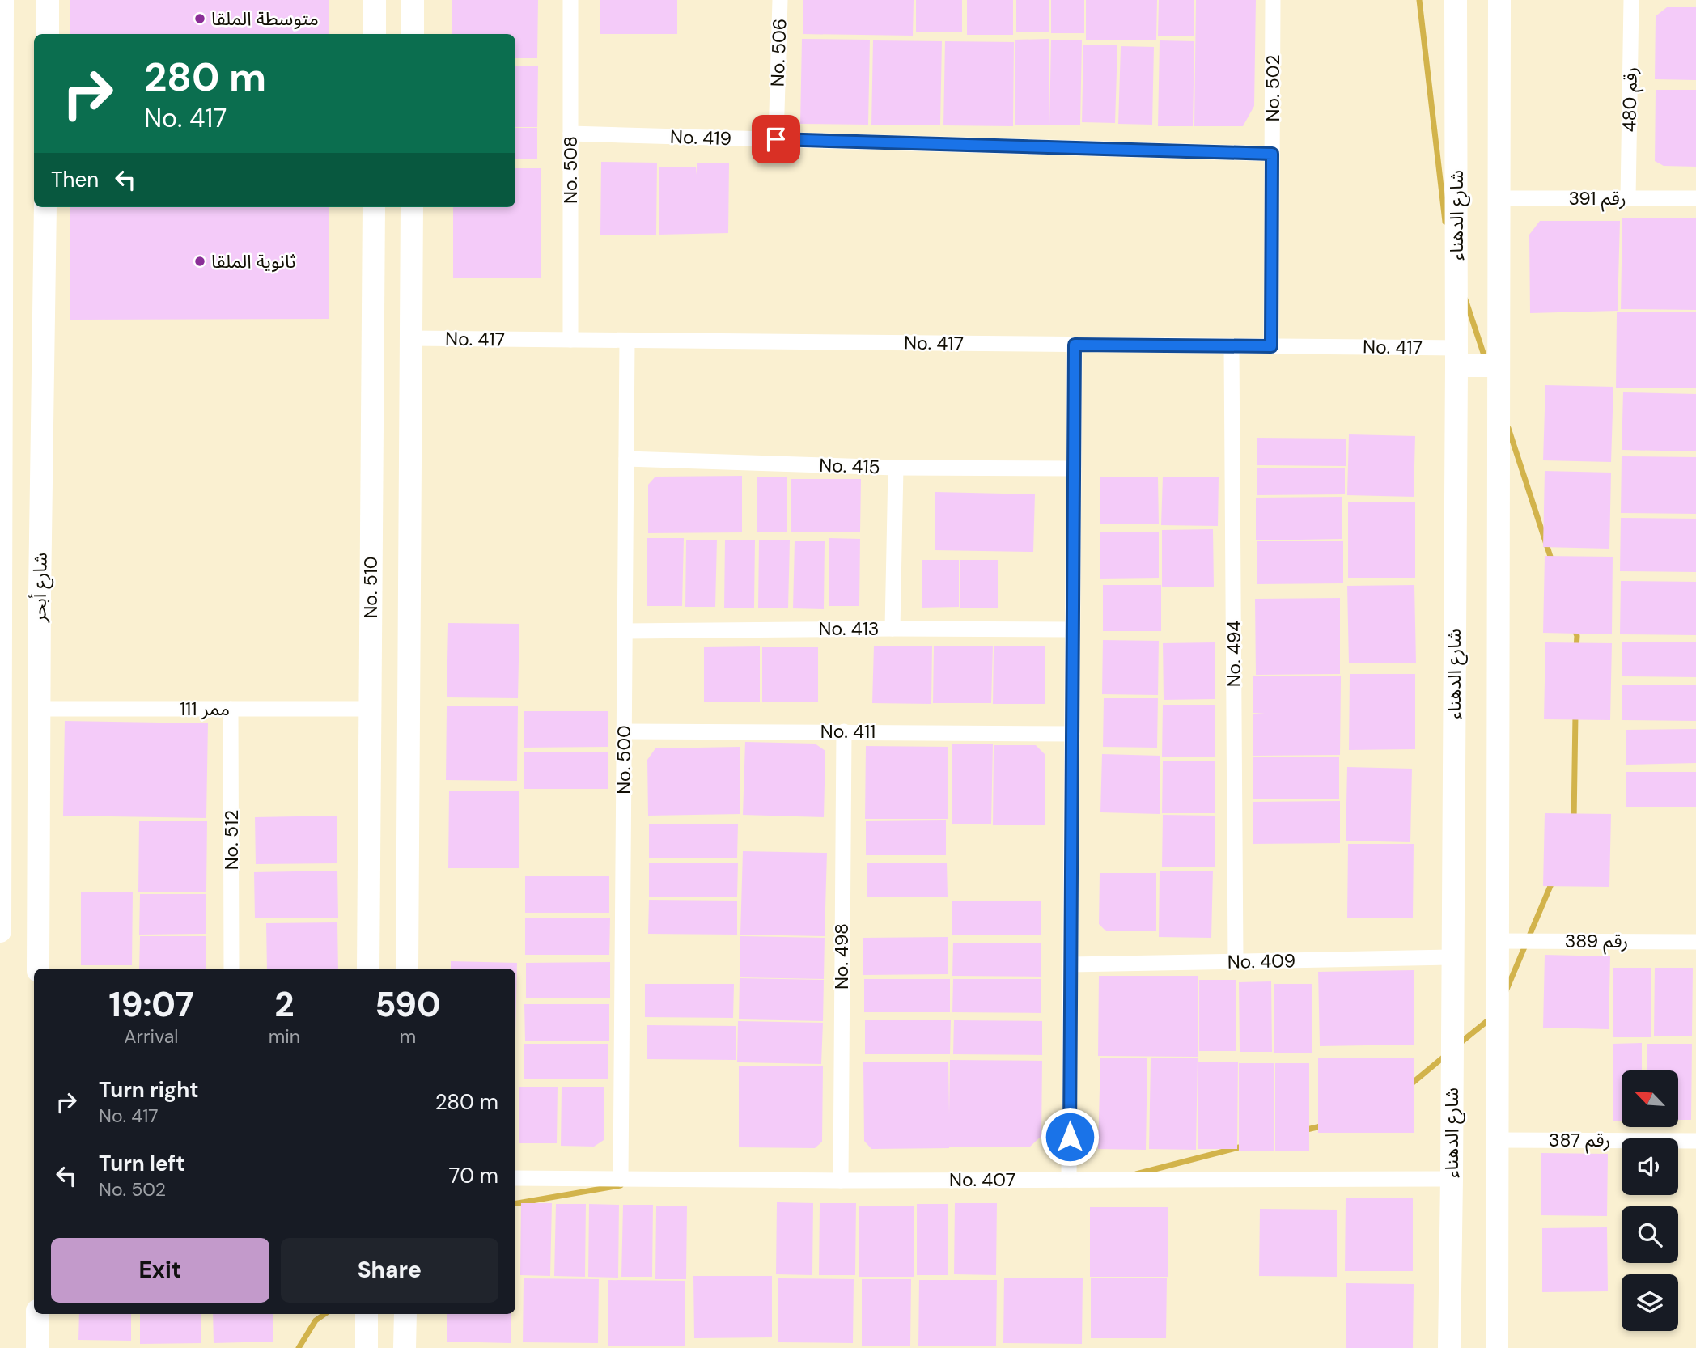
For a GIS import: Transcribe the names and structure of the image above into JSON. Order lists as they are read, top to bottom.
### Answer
{
  "streets": {
    "street": [
      "No. 506",
      "No. 502",
      "رقم 480",
      "No. 419",
      "No. 508",
      "رقم 391",
      "شارع الدهناء",
      "No. 417",
      "No. 415",
      "شارع أبحر",
      "No. 510",
      "No. 413",
      "No. 494",
      "ممر 111",
      "No. 411",
      "No. 500",
      "No. 512",
      "رقم 389",
      "No. 498",
      "No. 409",
      "رقم 387",
      "No. 407"
    ]
  },
  "crossings": [
    ["No. 506", "No. 419"],
    ["No. 502", "No. 419"],
    ["No. 502", "No. 417"],
    ["رقم 480", "رقم 391"],
    ["No. 419", "No. 508"],
    ["No. 508", "No. 417"],
    ["شارع الدهناء", "No. 417"],
    ["شارع الدهناء", "No. 409"],
    ["شارع الدهناء", "No. 407"],
    ["No. 417", "No. 494"],
    ["No. 417", "No. 500"],
    ["No. 415", "No. 500"],
    ["شارع أبحر", "ممر 111"],
    ["No. 510", "ممر 111"],
    ["No. 413", "No. 500"],
    ["No. 494", "No. 409"],
    ["ممر 111", "No. 512"],
    ["No. 411", "No. 500"],
    ["No. 411", "No. 498"],
    ["No. 500", "No. 407"],
    ["No. 498", "No. 407"]
  ],
  "places": ["متوسطة الملقا", "ثانوية الملقا"],
  "north": "top left",
  "page": {
    "turn": ["280 m", "No. 417"],
    "then": "Then",
    "eta": [
      "19:07",
      "Arrival",
      "2",
      "min",
      "590",
      "m"
    ],
    "list": [
      {
        "name": "Turn right",
        "note": "No. 417",
        "value": "280 m"
      },
      {
        "name": "Turn left",
        "note": "No. 502",
        "value": "70 m"
      }
    ],
    "buttons": ["Exit", "Share"]
  }
}
